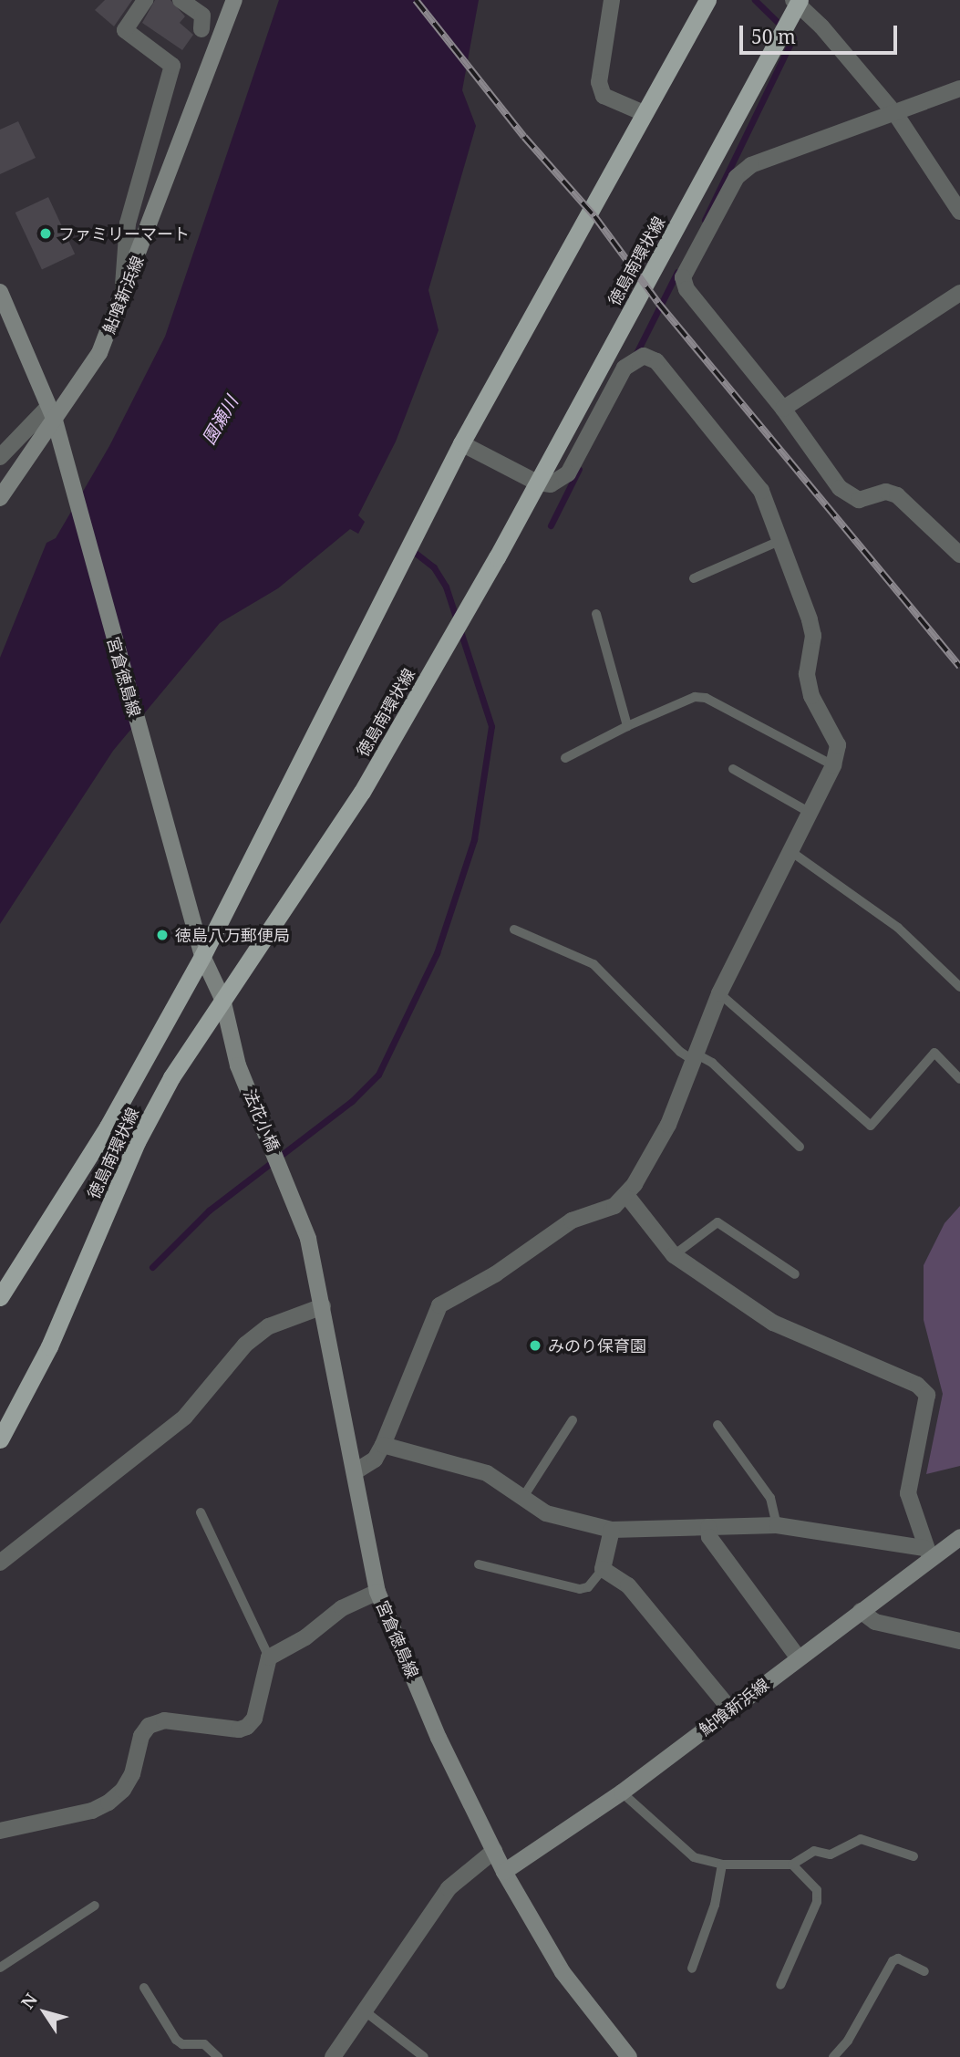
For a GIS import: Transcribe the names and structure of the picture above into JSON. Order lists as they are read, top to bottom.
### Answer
{
  "streets": {
    "highway": ["徳島南環状線"],
    "main road": ["鮎喰新浜線", "宮倉徳島線", "法花小橋"]
  },
  "crossings": [
    ["徳島南環状線", "宮倉徳島線"],
    ["鮎喰新浜線", "宮倉徳島線"],
    ["宮倉徳島線", "法花小橋"]
  ],
  "water": ["園瀬川"],
  "places": ["ファミリーマート", "徳島八万郵便局", "みのり保育園"],
  "scale_bar": "50 m",
  "north": "top left"
}
